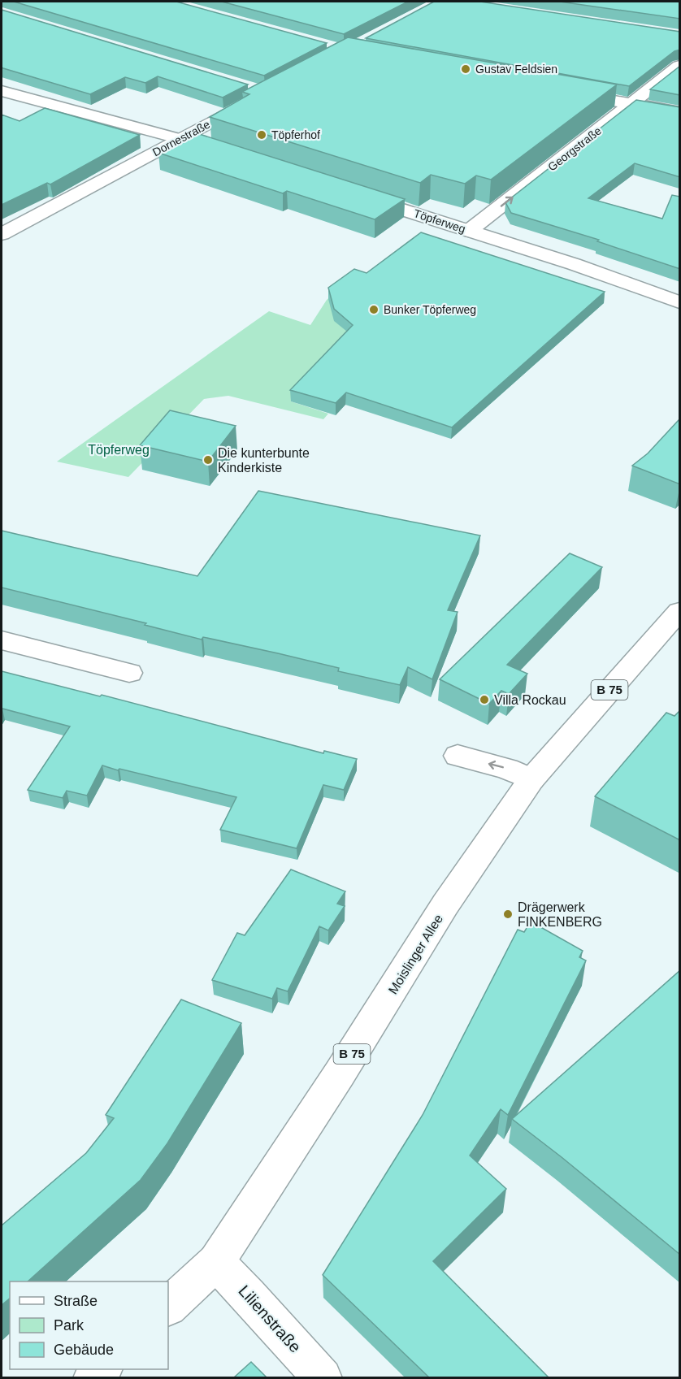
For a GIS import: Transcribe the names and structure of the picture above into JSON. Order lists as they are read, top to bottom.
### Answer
{
  "streets": {
    "main road": [
      "Dornestraße",
      "Georgstraße",
      "Töpferweg",
      "B 75",
      "Moislinger Allee",
      "Lilienstraße"
    ]
  },
  "crossings": [
    ["Georgstraße", "Töpferweg"],
    ["Moislinger Allee", "Lilienstraße"]
  ],
  "one_way": ["Georgstraße"],
  "parks": ["Töpferweg"],
  "places": [
    "Gustav Feldsien",
    "Töpferhof",
    "Bunker Töpferweg",
    "Die kunterbunte Kinderkiste",
    "Villa Rockau",
    "Drägerwerk FINKENBERG"
  ],
  "legend": ["Straße", "Park", "Gebäude"]
}
